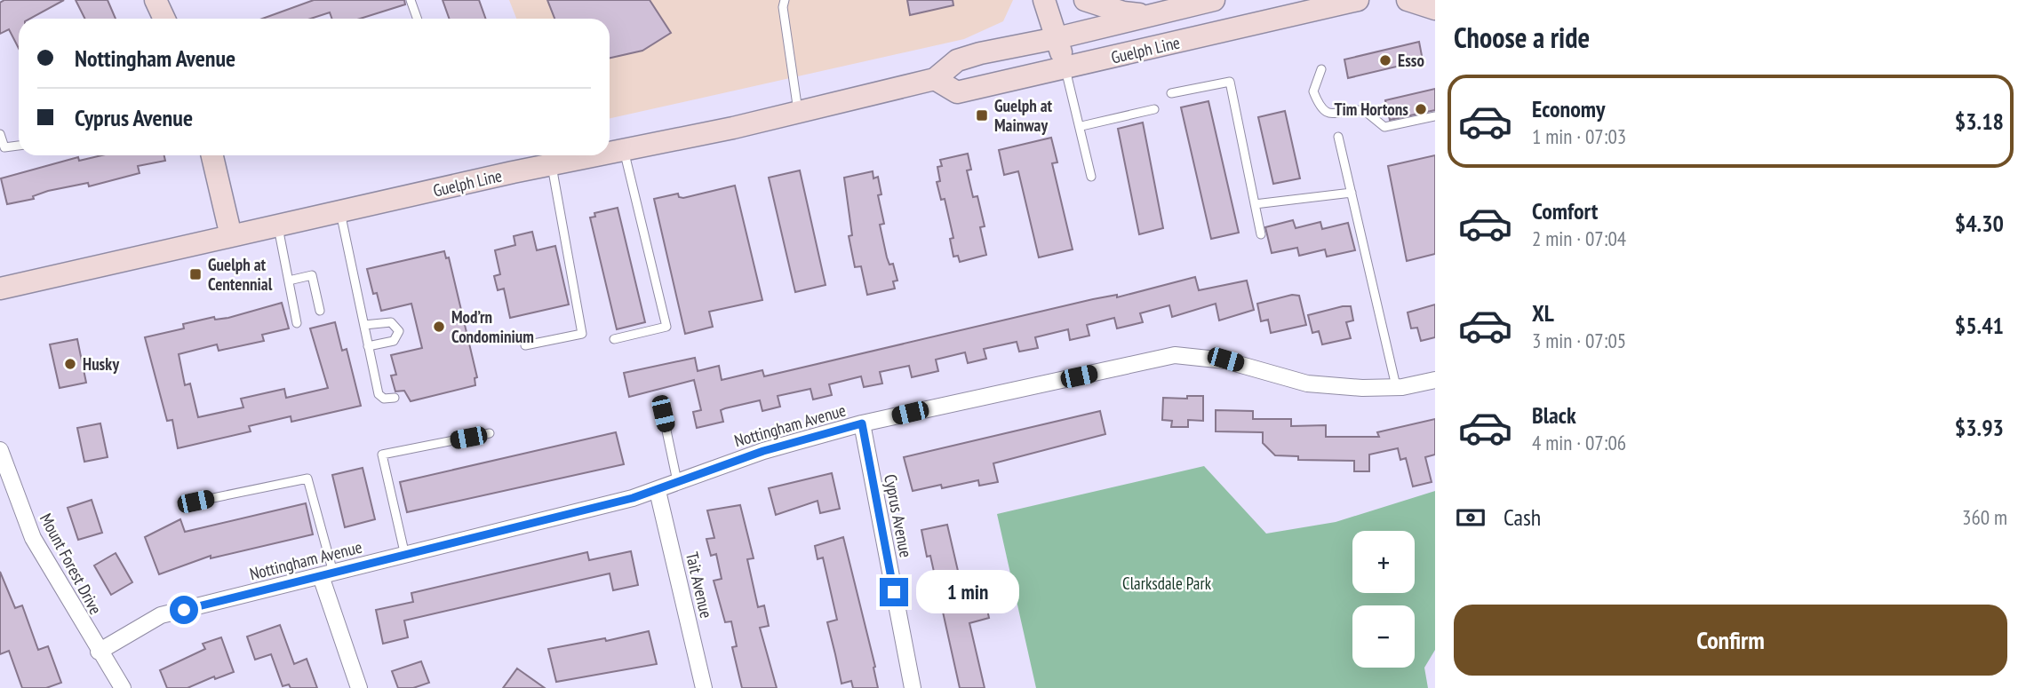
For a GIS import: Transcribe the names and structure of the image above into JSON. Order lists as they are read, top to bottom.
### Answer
{
  "streets": {
    "main road": ["Guelph Line"],
    "street": [
      "Nottingham Avenue",
      "Cyprus Avenue",
      "Mount Forest Drive",
      "Tait Avenue"
    ]
  },
  "crossings": [
    ["Nottingham Avenue", "Cyprus Avenue"],
    ["Nottingham Avenue", "Mount Forest Drive"],
    ["Nottingham Avenue", "Tait Avenue"]
  ],
  "parks": ["Clarksdale Park"],
  "places": {
    "other": [
      "Esso",
      "Tim Hortons",
      "Mod’rn Condominium",
      "Husky"
    ],
    "transit": ["Guelph at Mainway", "Guelph at Centennial"]
  },
  "page": {
    "heading": "Choose a ride",
    "banner": ["Nottingham Avenue", "Cyprus Avenue"],
    "list": [
      {
        "name": "Economy",
        "note": "1 min · 07:03",
        "value": "$3.18"
      },
      {
        "name": "Comfort",
        "note": "2 min · 07:04",
        "value": "$4.30"
      },
      {
        "name": "XL",
        "note": "3 min · 07:05",
        "value": "$5.41"
      },
      {
        "name": "Black",
        "note": "4 min · 07:06",
        "value": "$3.93"
      }
    ],
    "pay": ["Cash", "360 m"],
    "map_buttons": ["+", "−"],
    "bubble": "1 min",
    "buttons": "Confirm"
  }
}
